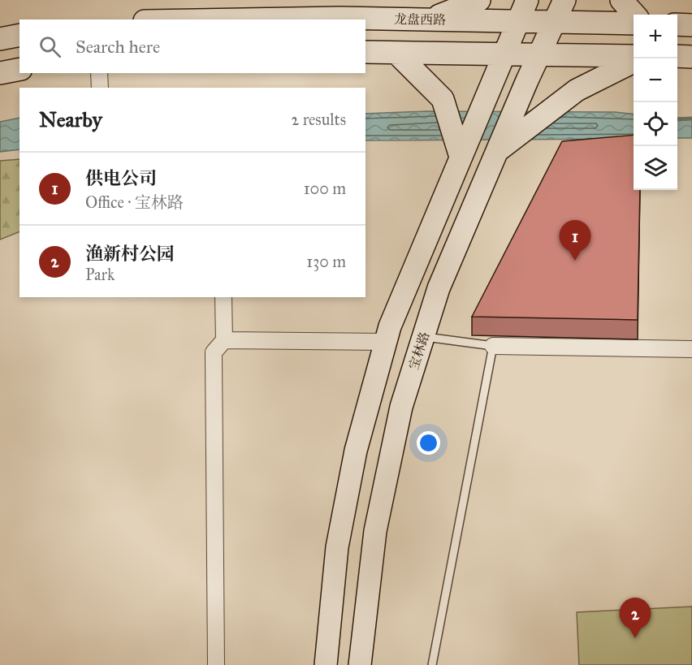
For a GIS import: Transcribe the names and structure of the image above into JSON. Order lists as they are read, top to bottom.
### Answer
{
  "streets": {
    "main road": ["龙盘西路", "宝林路"]
  },
  "crossings": [
    ["龙盘西路", "宝林路"]
  ],
  "page": {
    "map_buttons": ["+", "−"],
    "search": "Search here",
    "heading": ["Nearby", "2 results"],
    "list": [
      {
        "mark": "1",
        "name": "供电公司",
        "note": "Office · 宝林路",
        "value": "100 m"
      },
      {
        "mark": "2",
        "name": "渔新村公园",
        "note": "Park",
        "value": "130 m"
      }
    ],
    "pins": ["1", "2"]
  }
}
